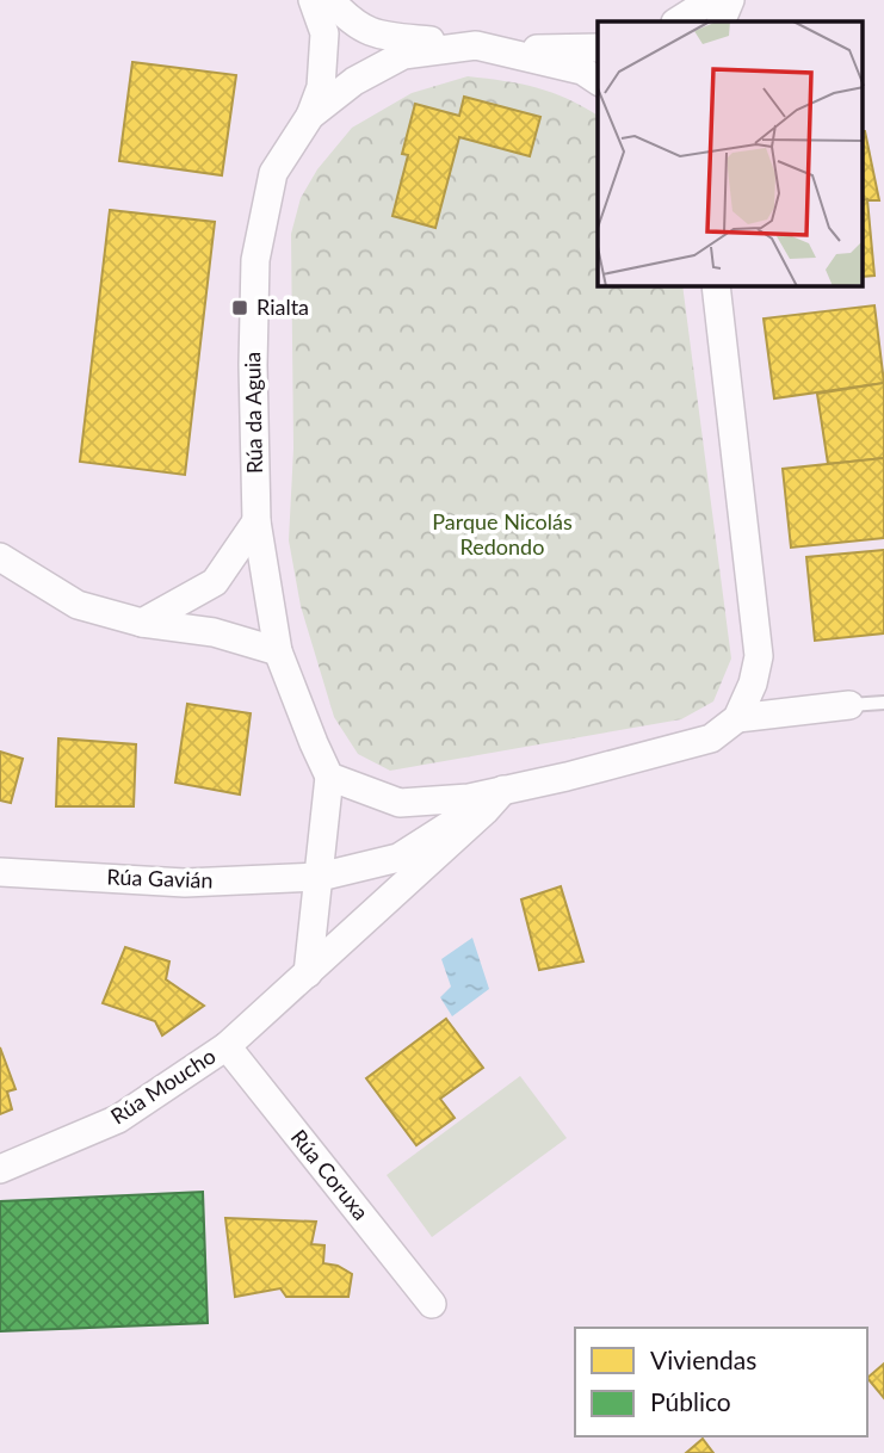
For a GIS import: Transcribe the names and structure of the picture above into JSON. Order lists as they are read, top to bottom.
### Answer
{
  "streets": {
    "street": [
      "Rúa da Aguia",
      "Rúa Gavián",
      "Rúa Moucho",
      "Rúa Coruxa"
    ]
  },
  "crossings": [
    ["Rúa Moucho", "Rúa Coruxa"]
  ],
  "parks": ["Parque Nicolás Redondo"],
  "places": {
    "transit": ["Rialta"]
  },
  "legend": ["Viviendas", "Público"]
}
